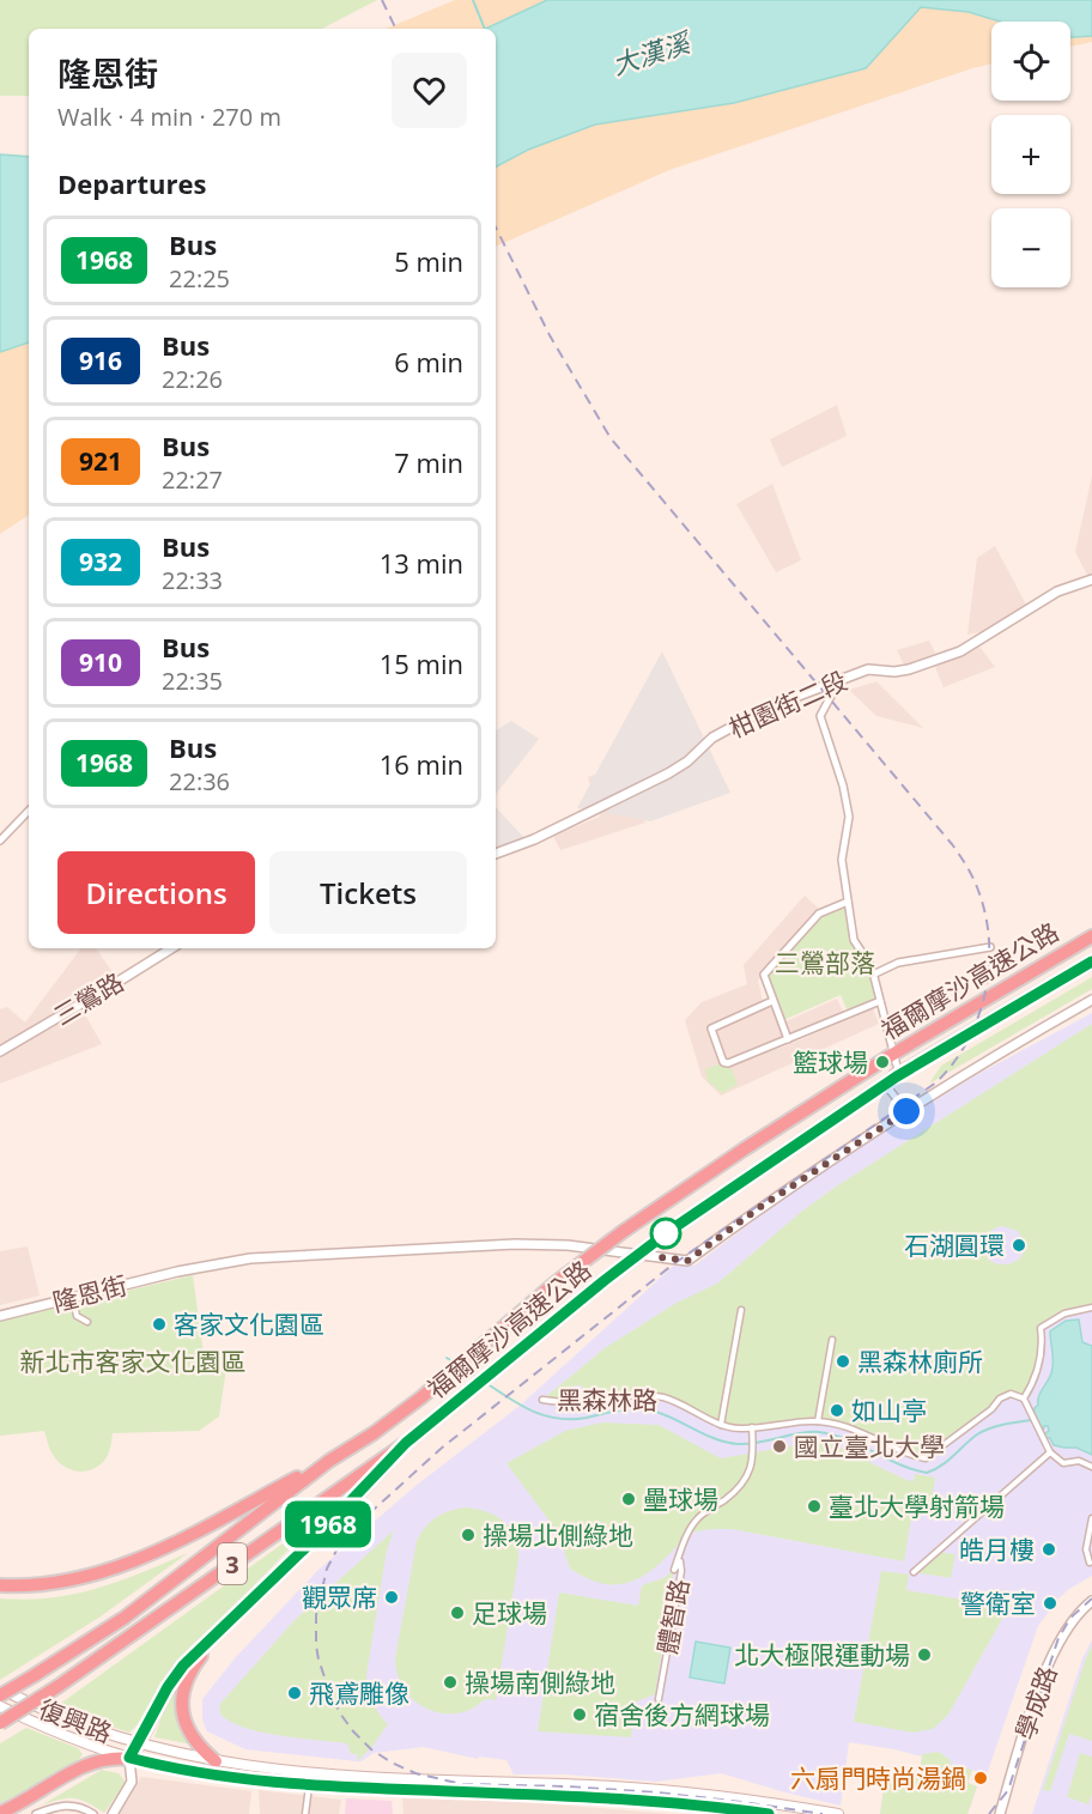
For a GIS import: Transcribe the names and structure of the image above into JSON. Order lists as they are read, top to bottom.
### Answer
{
  "streets": {
    "highway": ["福爾摩沙高速公路", "3"],
    "main road": ["復興路"],
    "street": [
      "柑園街二段",
      "三鶯路",
      "隆恩街",
      "黑森林路",
      "體智路",
      "學成路"
    ]
  },
  "crossings": [
    ["黑森林路", "體智路"]
  ],
  "water": ["大漢溪"],
  "parks": ["三鶯部落", "新北市客家文化園區"],
  "places": [
    "籃球場",
    "石湖圓環",
    "客家文化園區",
    "黑森林廁所",
    "如山亭",
    "國立臺北大學",
    "壘球場",
    "臺北大學射箭場",
    "操場北側綠地",
    "皓月樓",
    "觀眾席",
    "警衛室",
    "足球場",
    "北大極限運動場",
    "操場南側綠地",
    "飛鳶雕像",
    "宿舍後方網球場",
    "六扇門時尚湯鍋"
  ],
  "lines": ["bus line 1968"],
  "page": {
    "on_map": "1968",
    "map_buttons": ["+", "−"],
    "heading": [
      ["隆恩街", "Walk · 4 min · 270 m"],
      "Departures"
    ],
    "list": [
      {
        "mark": "1968",
        "name": "Bus",
        "note": "22:25",
        "value": "5 min"
      },
      {
        "mark": "916",
        "name": "Bus",
        "note": "22:26",
        "value": "6 min"
      },
      {
        "mark": "921",
        "name": "Bus",
        "note": "22:27",
        "value": "7 min"
      },
      {
        "mark": "932",
        "name": "Bus",
        "note": "22:33",
        "value": "13 min"
      },
      {
        "mark": "910",
        "name": "Bus",
        "note": "22:35",
        "value": "15 min"
      },
      {
        "mark": "1968",
        "name": "Bus",
        "note": "22:36",
        "value": "16 min"
      }
    ],
    "buttons": ["Directions", "Tickets"]
  }
}
